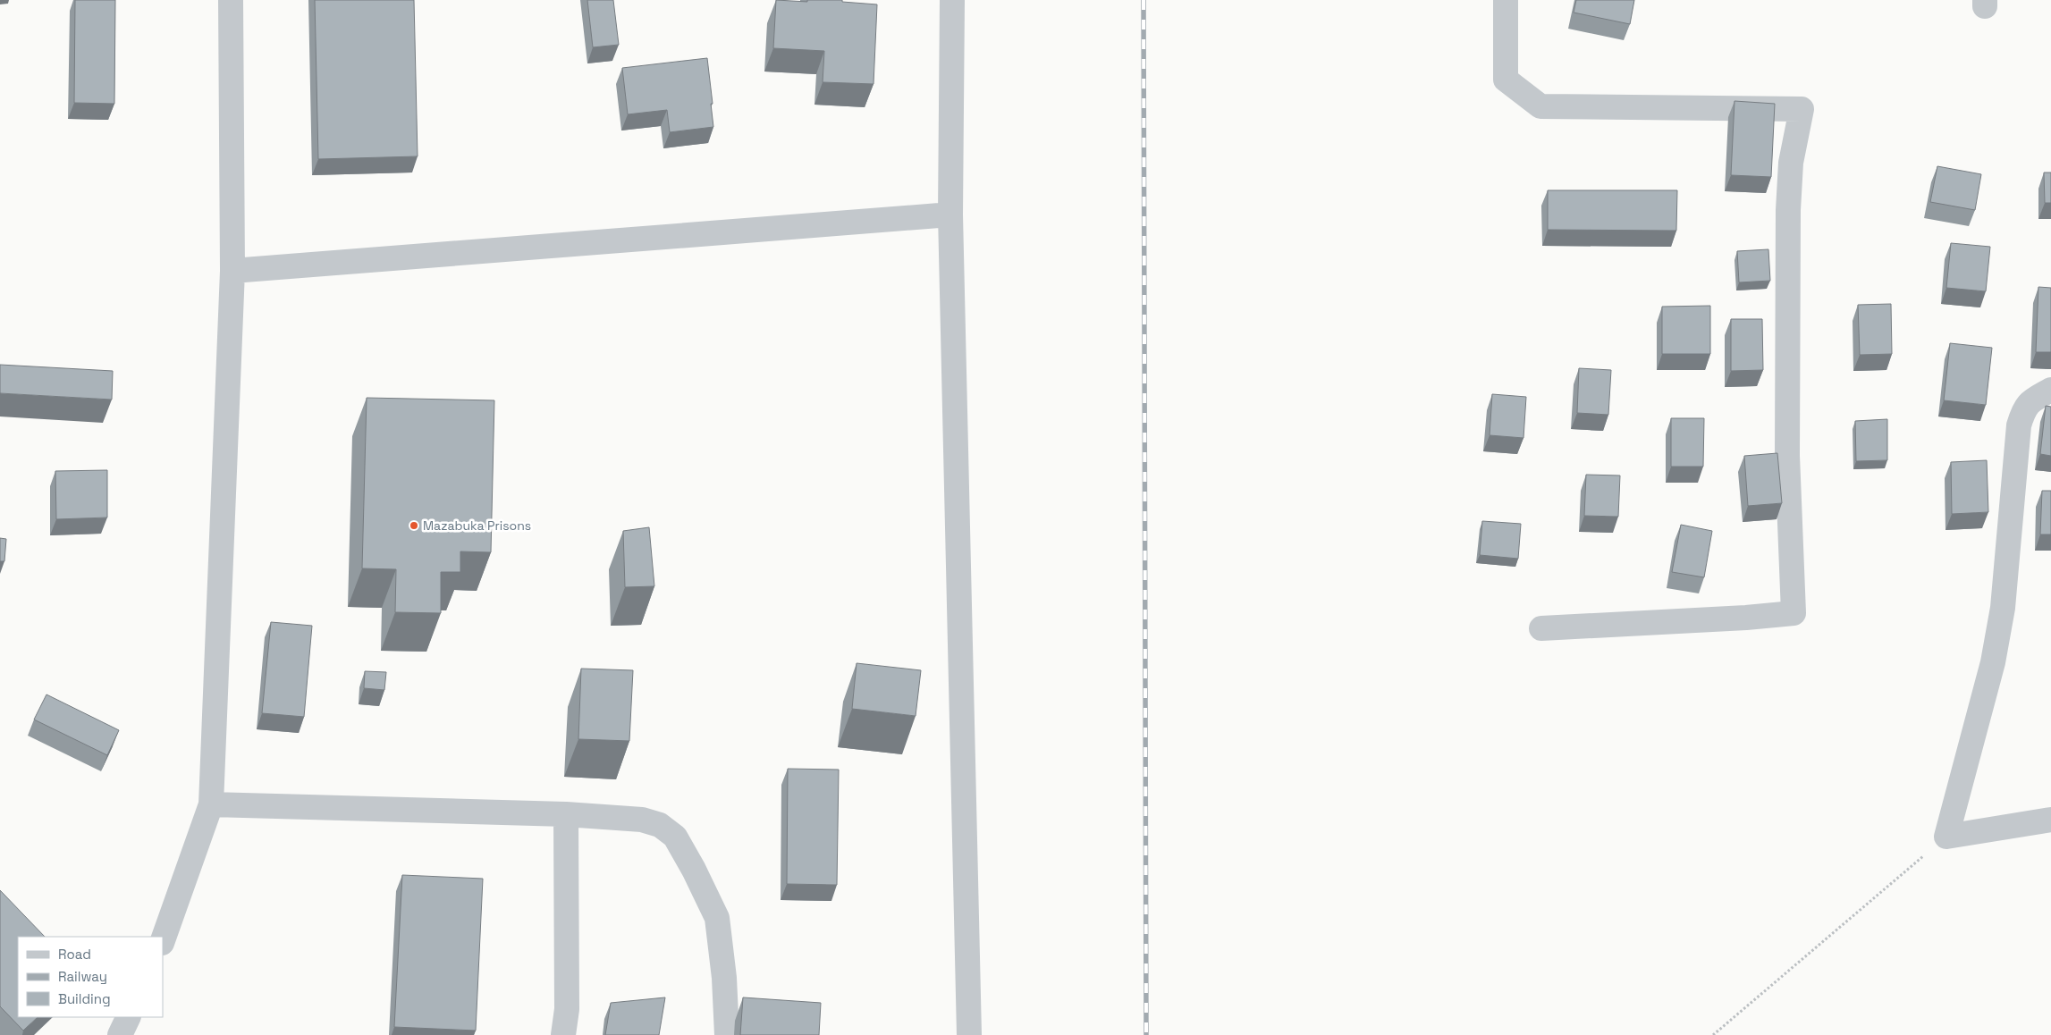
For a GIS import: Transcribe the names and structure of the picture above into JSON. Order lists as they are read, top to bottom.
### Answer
{
  "places": ["Mazabuka Prisons"],
  "legend": ["Road", "Railway", "Building"]
}
